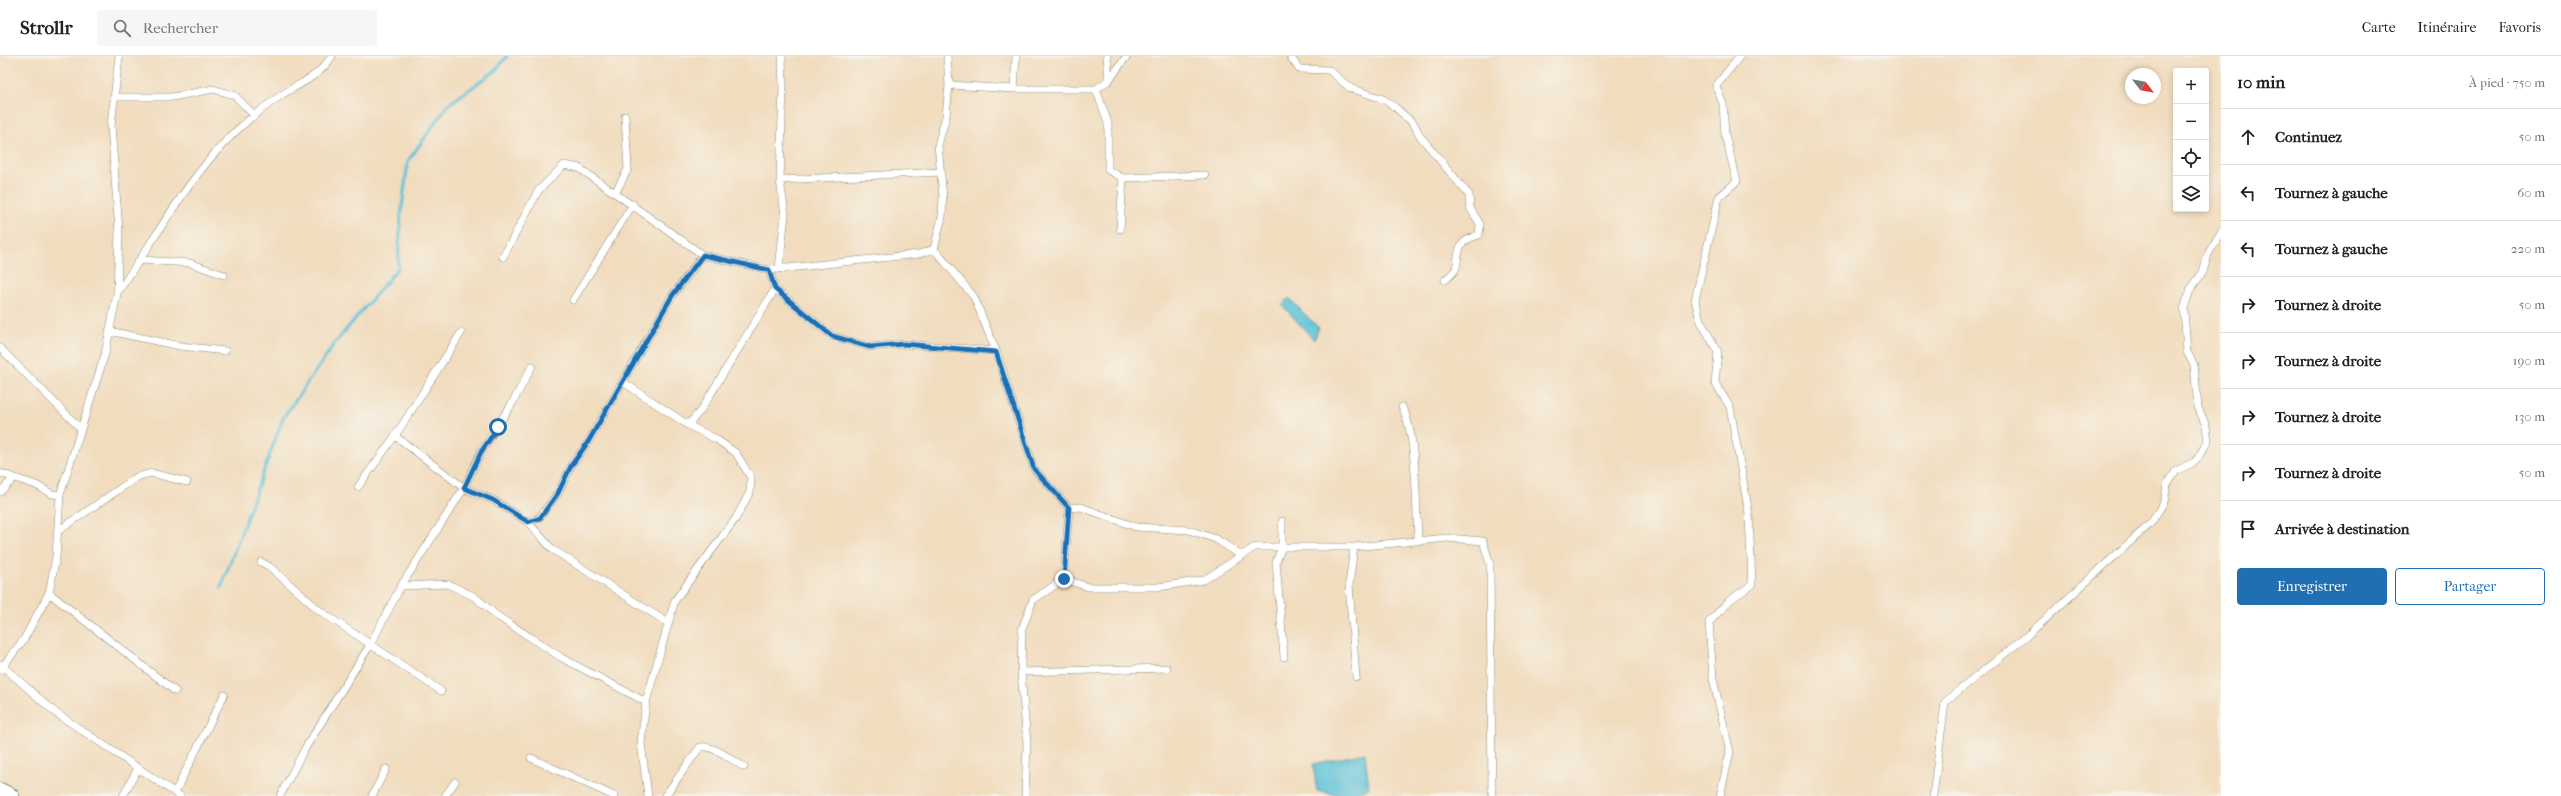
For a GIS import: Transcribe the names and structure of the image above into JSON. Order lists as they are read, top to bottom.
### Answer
{
  "north": "bottom right",
  "page": {
    "header": "Strollr",
    "search": "Rechercher",
    "nav": ["Carte", "Itinéraire", "Favoris"],
    "heading": ["10 min", "À pied · 750 m"],
    "map_buttons": ["+", "−"],
    "list": [
      ["Continuez", "50 m"],
      ["Tournez à gauche", "60 m"],
      ["Tournez à gauche", "220 m"],
      ["Tournez à droite", "50 m"],
      ["Tournez à droite", "190 m"],
      ["Tournez à droite", "130 m"],
      ["Tournez à droite", "50 m"],
      "Arrivée à destination"
    ],
    "buttons": ["Enregistrer", "Partager"]
  }
}
